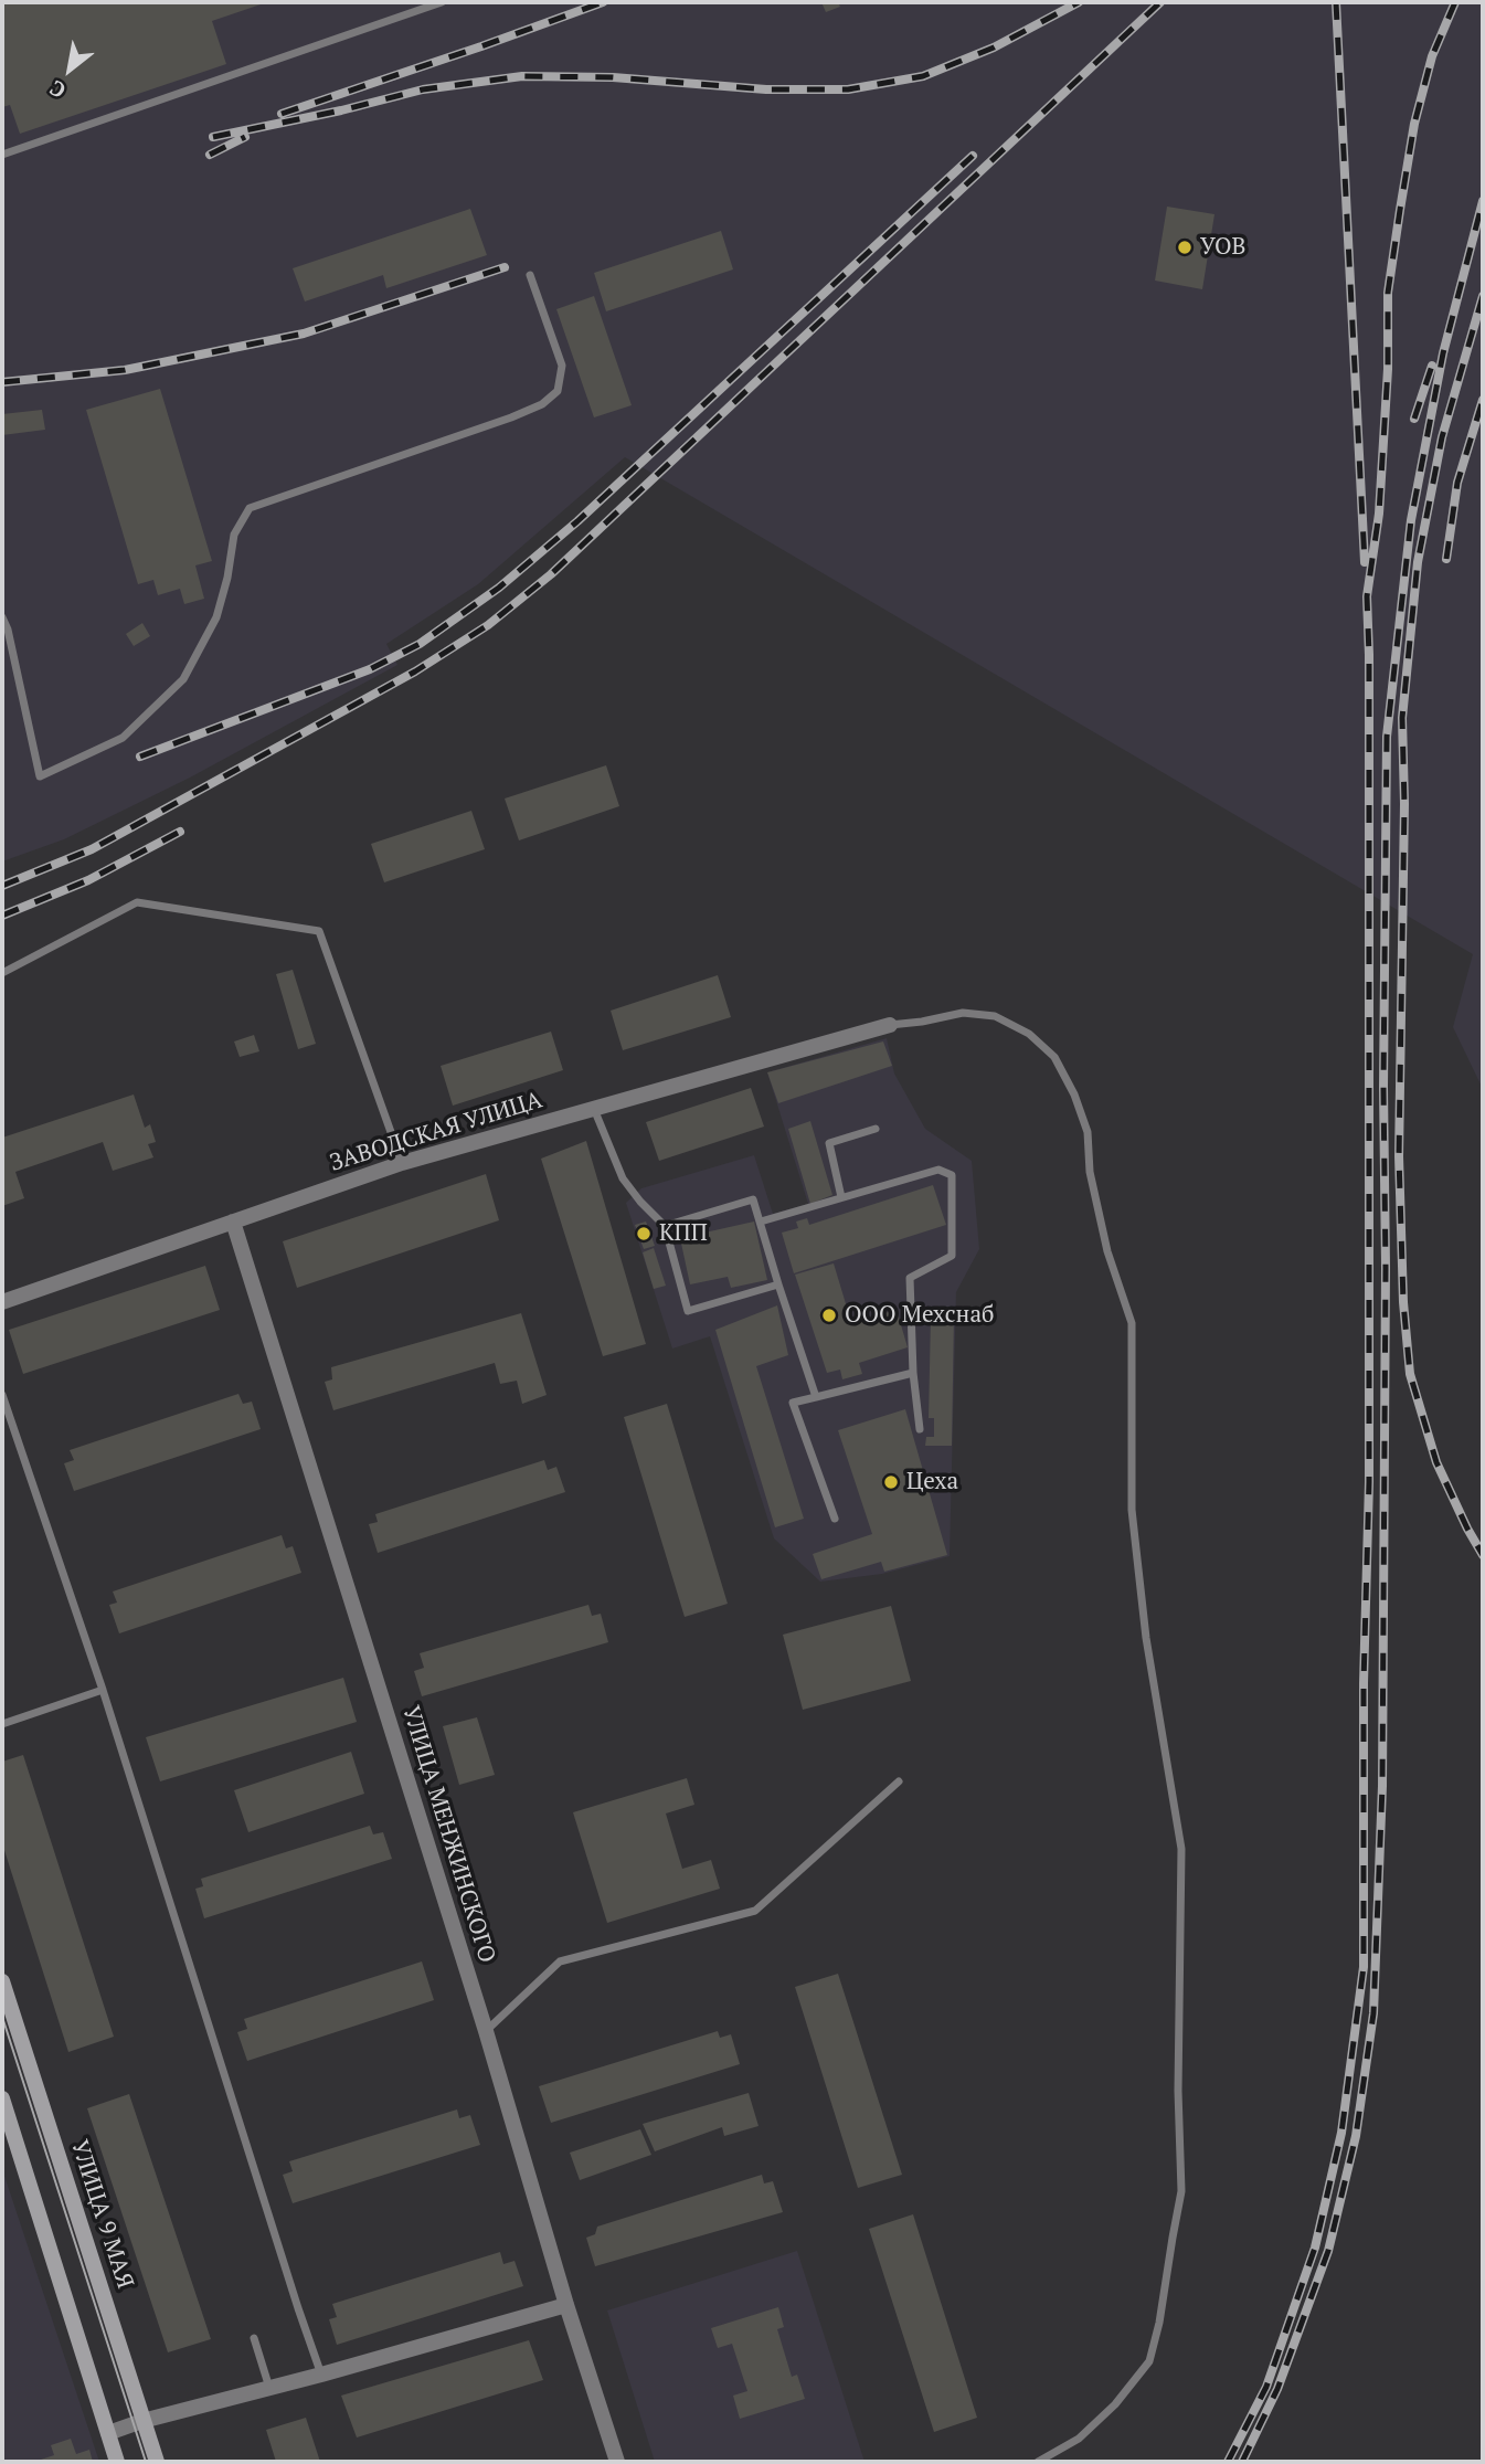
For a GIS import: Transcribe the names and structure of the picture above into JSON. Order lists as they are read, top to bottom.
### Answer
{
  "streets": {
    "main road": ["УЛИЦА 9 МАЯ"],
    "street": ["ЗАВОДСКАЯ УЛИЦА", "УЛИЦА МЕНЖИНСКОГО"]
  },
  "crossings": [
    ["ЗАВОДСКАЯ УЛИЦА", "УЛИЦА МЕНЖИНСКОГО"]
  ],
  "places": [
    "УОВ",
    "КПП",
    "ООО Мехснаб",
    "Цеха"
  ],
  "north": "bottom left"
}
